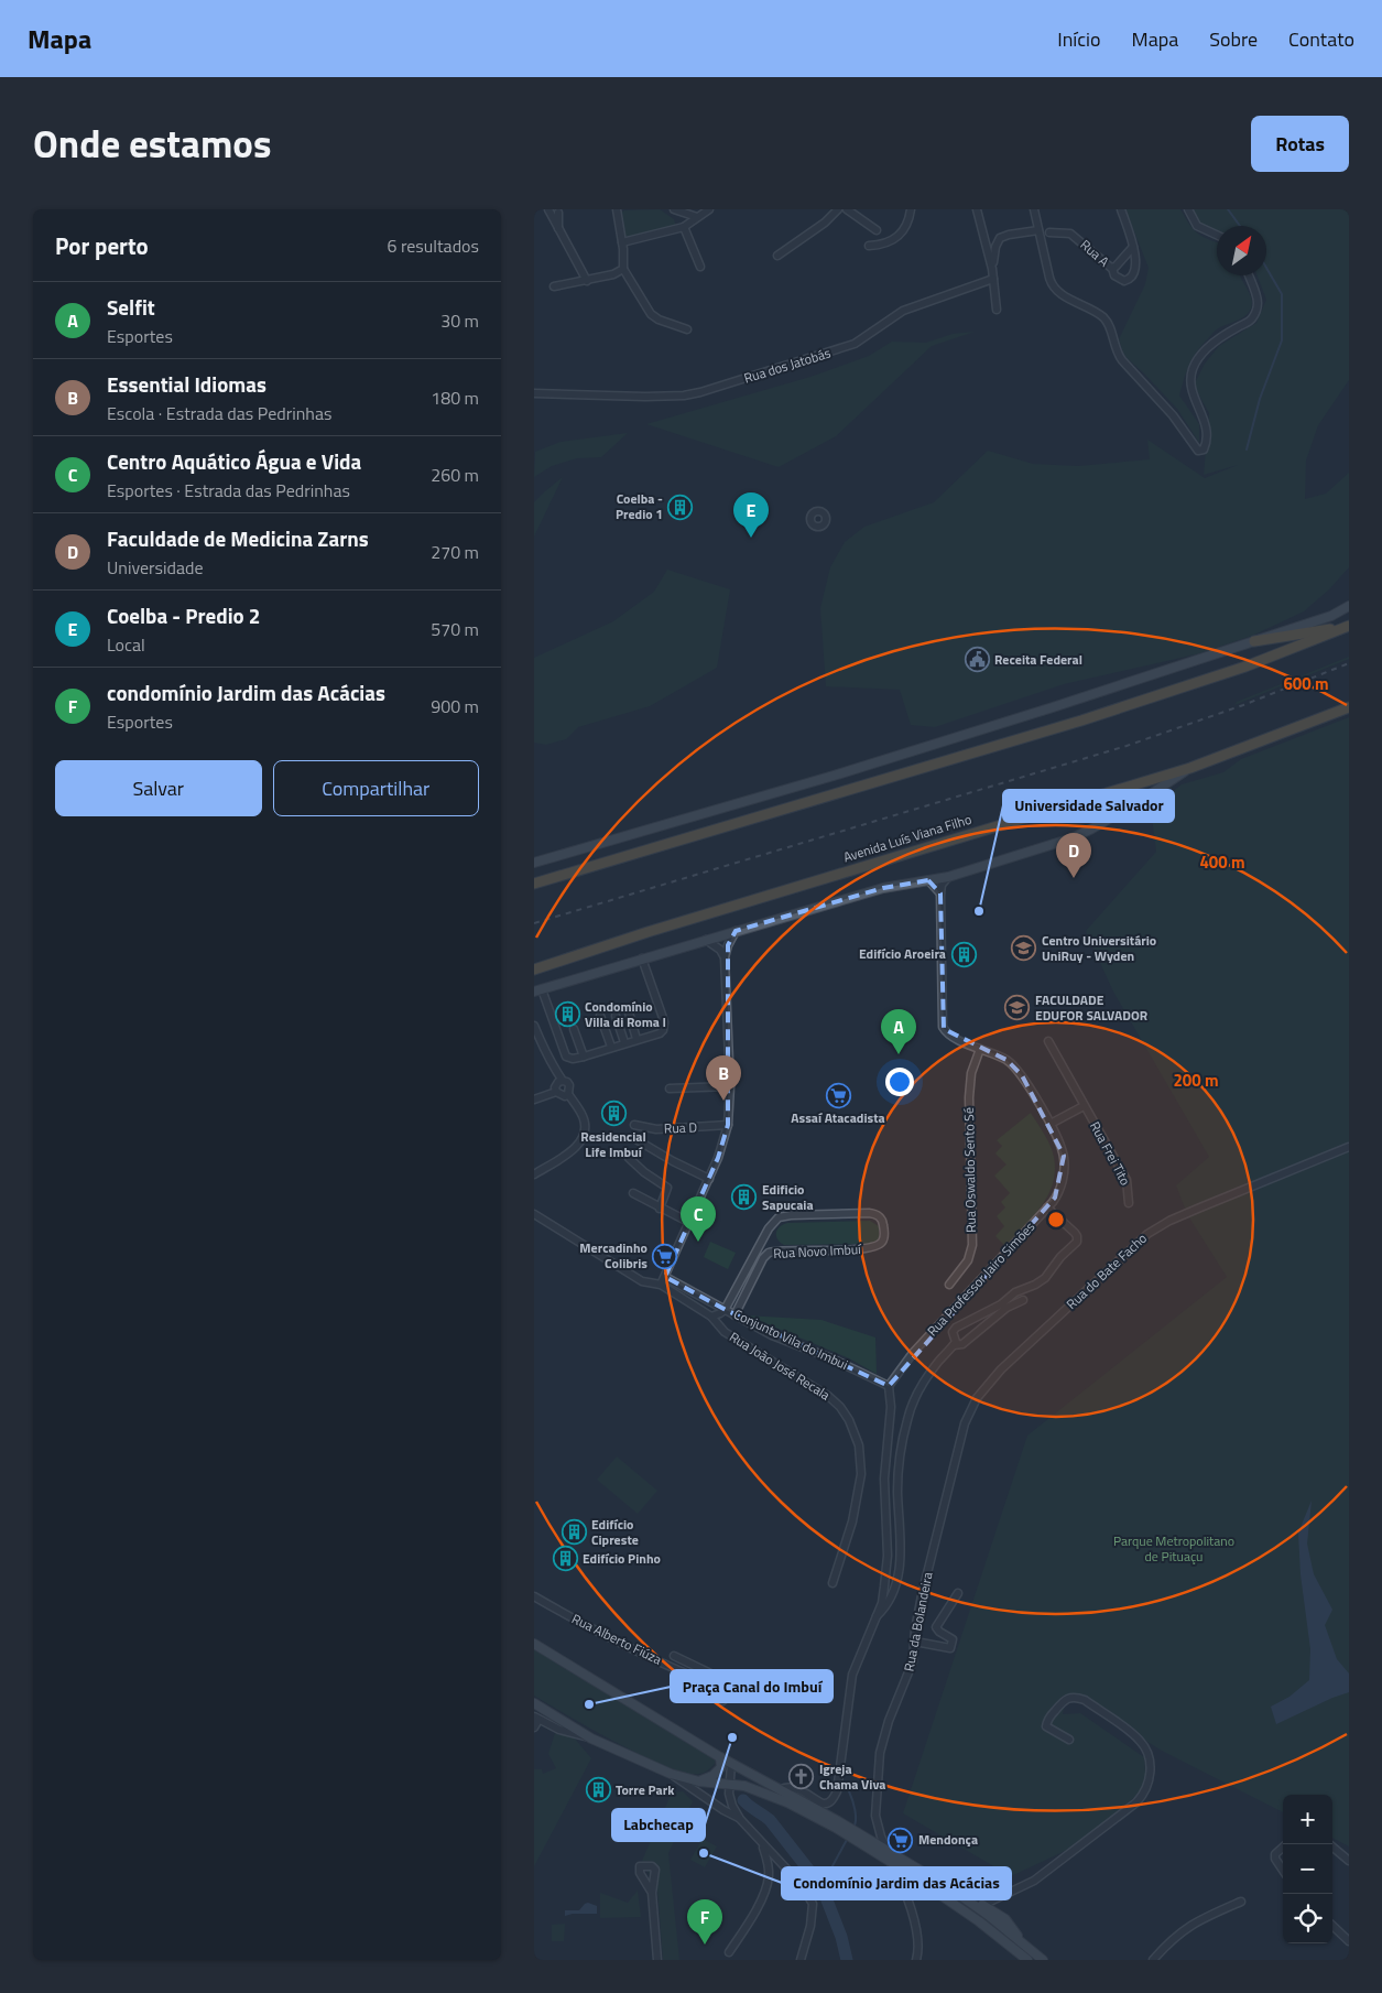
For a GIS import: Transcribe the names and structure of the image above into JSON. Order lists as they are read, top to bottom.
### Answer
{
  "streets": {
    "highway": ["Avenida Luís Viana Filho"],
    "street": [
      "Rua A",
      "Rua dos Jatobás",
      "Rua D",
      "Rua Frei Tito",
      "Rua Oswaldo Sento Sé",
      "Rua Novo Imbuí",
      "Rua do Bate Facho",
      "Rua Professor Jairo Simões",
      "Conjunto Vila do Imbui",
      "Rua João José Recala",
      "Rua da Bolandeira",
      "Rua Alberto Fiúza"
    ]
  },
  "crossings": [
    ["Rua Frei Tito", "Rua Professor Jairo Simões"],
    ["Rua Oswaldo Sento Sé", "Rua Professor Jairo Simões"],
    ["Rua Novo Imbuí", "Conjunto Vila do Imbui"],
    ["Rua do Bate Facho", "Rua da Bolandeira"],
    ["Rua Professor Jairo Simões", "Conjunto Vila do Imbui"]
  ],
  "parks": ["Parque Metropolitano de Pituaçu"],
  "places": {
    "building": [
      "Coelba - Predio 1",
      "Edifício Aroeira",
      "Condomínio Villa di Roma I",
      "Residencial Life Imbuí",
      "Edificio Sapucaia",
      "Edifício Cipreste",
      "Edifício Pinho",
      "Torre Park"
    ],
    "public building": ["Receita Federal"],
    "other": [
      "Universidade Salvador",
      "Praça Canal do Imbuí",
      "Labchecap",
      "Condomínio Jardim das Acácias"
    ],
    "school or university": ["Centro Universitário UniRuy - Wyden", "FACULDADE EDUFOR SALVADOR"],
    "supermarket": ["Assaí Atacadista", "Mercadinho Colibris", "Mendonça"],
    "church": ["Igreja Chama Viva"]
  },
  "north": "top right",
  "page": {
    "header": "Mapa",
    "nav": [
      "Início",
      "Mapa",
      "Sobre",
      "Contato"
    ],
    "title": "Onde estamos",
    "buttons": [
      "Rotas",
      ["Salvar", "Compartilhar"]
    ],
    "heading": ["Por perto", "6 resultados"],
    "list": [
      {
        "mark": "A",
        "name": "Selfit",
        "note": "Esportes",
        "value": "30 m"
      },
      {
        "mark": "B",
        "name": "Essential Idiomas",
        "note": "Escola · Estrada das Pedrinhas",
        "value": "180 m"
      },
      {
        "mark": "C",
        "name": "Centro Aquático Água e Vida",
        "note": "Esportes · Estrada das Pedrinhas",
        "value": "260 m"
      },
      {
        "mark": "D",
        "name": "Faculdade de Medicina Zarns",
        "note": "Universidade",
        "value": "270 m"
      },
      {
        "mark": "E",
        "name": "Coelba - Predio 2",
        "note": "Local",
        "value": "570 m"
      },
      {
        "mark": "F",
        "name": "condomínio Jardim das Acácias",
        "note": "Esportes",
        "value": "900 m"
      }
    ],
    "pins": [
      "E",
      "D",
      "A",
      "B",
      "C",
      "F"
    ],
    "map_buttons": ["+", "−"]
  },
  "rings": ["600 m", "400 m", "200 m"]
}
